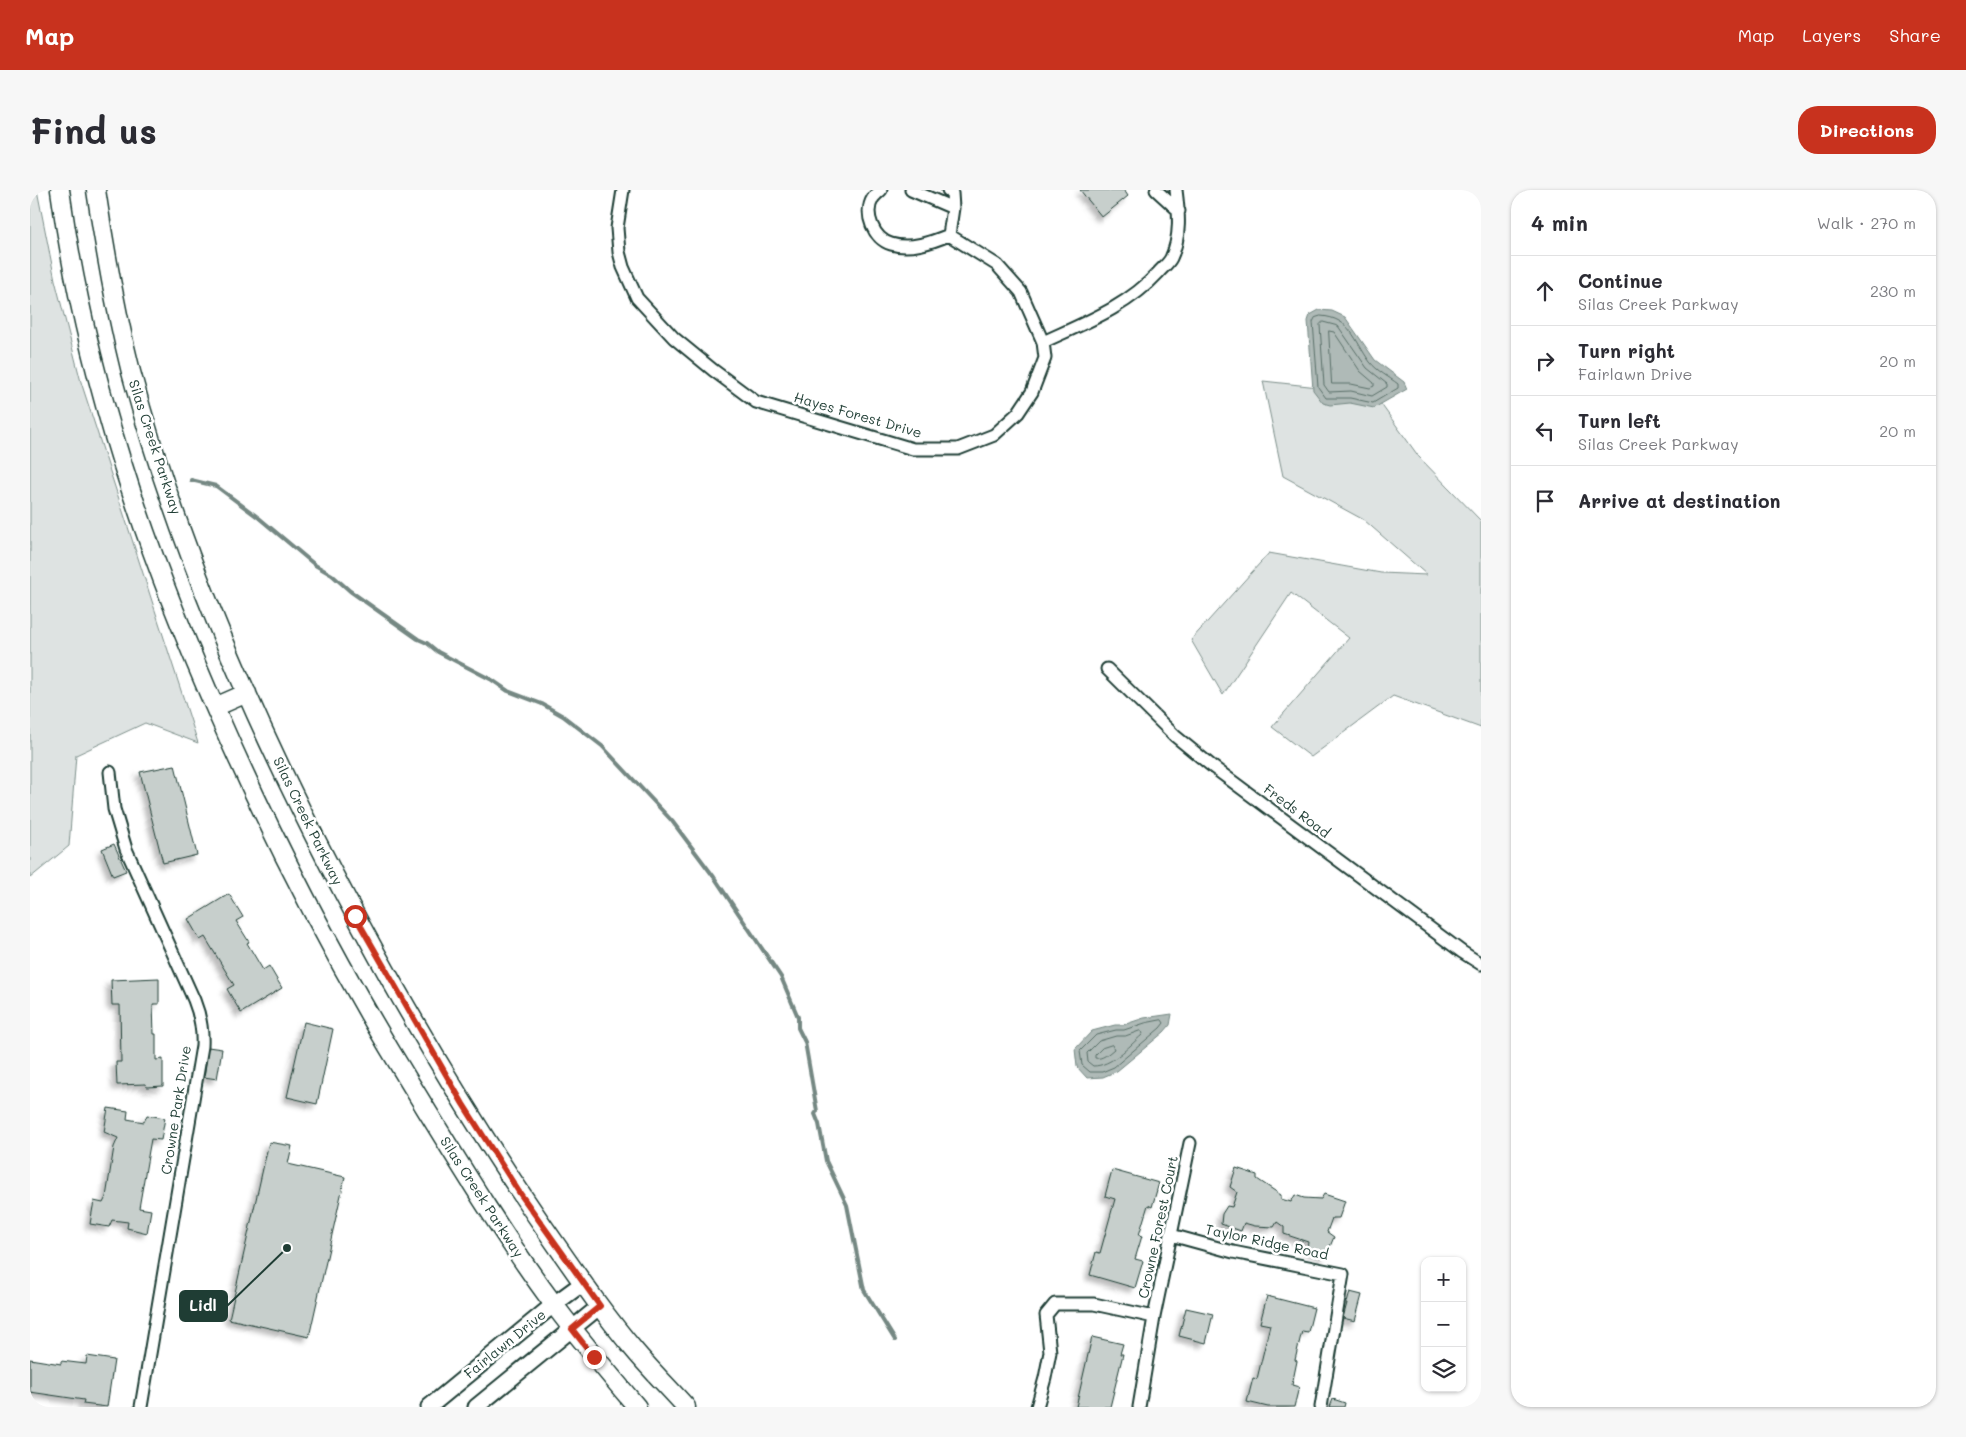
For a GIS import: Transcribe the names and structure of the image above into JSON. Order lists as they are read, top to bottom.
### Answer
{
  "streets": {
    "main road": ["Silas Creek Parkway", "Fairlawn Drive"],
    "street": [
      "Hayes Forest Drive",
      "Freds Road",
      "Crowne Park Drive",
      "Crowne Forest Court",
      "Taylor Ridge Road"
    ]
  },
  "crossings": [
    ["Silas Creek Parkway", "Fairlawn Drive"],
    ["Crowne Forest Court", "Taylor Ridge Road"]
  ],
  "places": ["Lidl"],
  "page": {
    "header": "Map",
    "nav": ["Map", "Layers", "Share"],
    "buttons": "Directions",
    "title": "Find us",
    "heading": ["4 min", "Walk · 270 m"],
    "list": [
      ["Continue", "Silas Creek Parkway", "230 m"],
      ["Turn right", "Fairlawn Drive", "20 m"],
      ["Turn left", "Silas Creek Parkway", "20 m"],
      "Arrive at destination"
    ],
    "map_buttons": ["+", "−"]
  }
}
